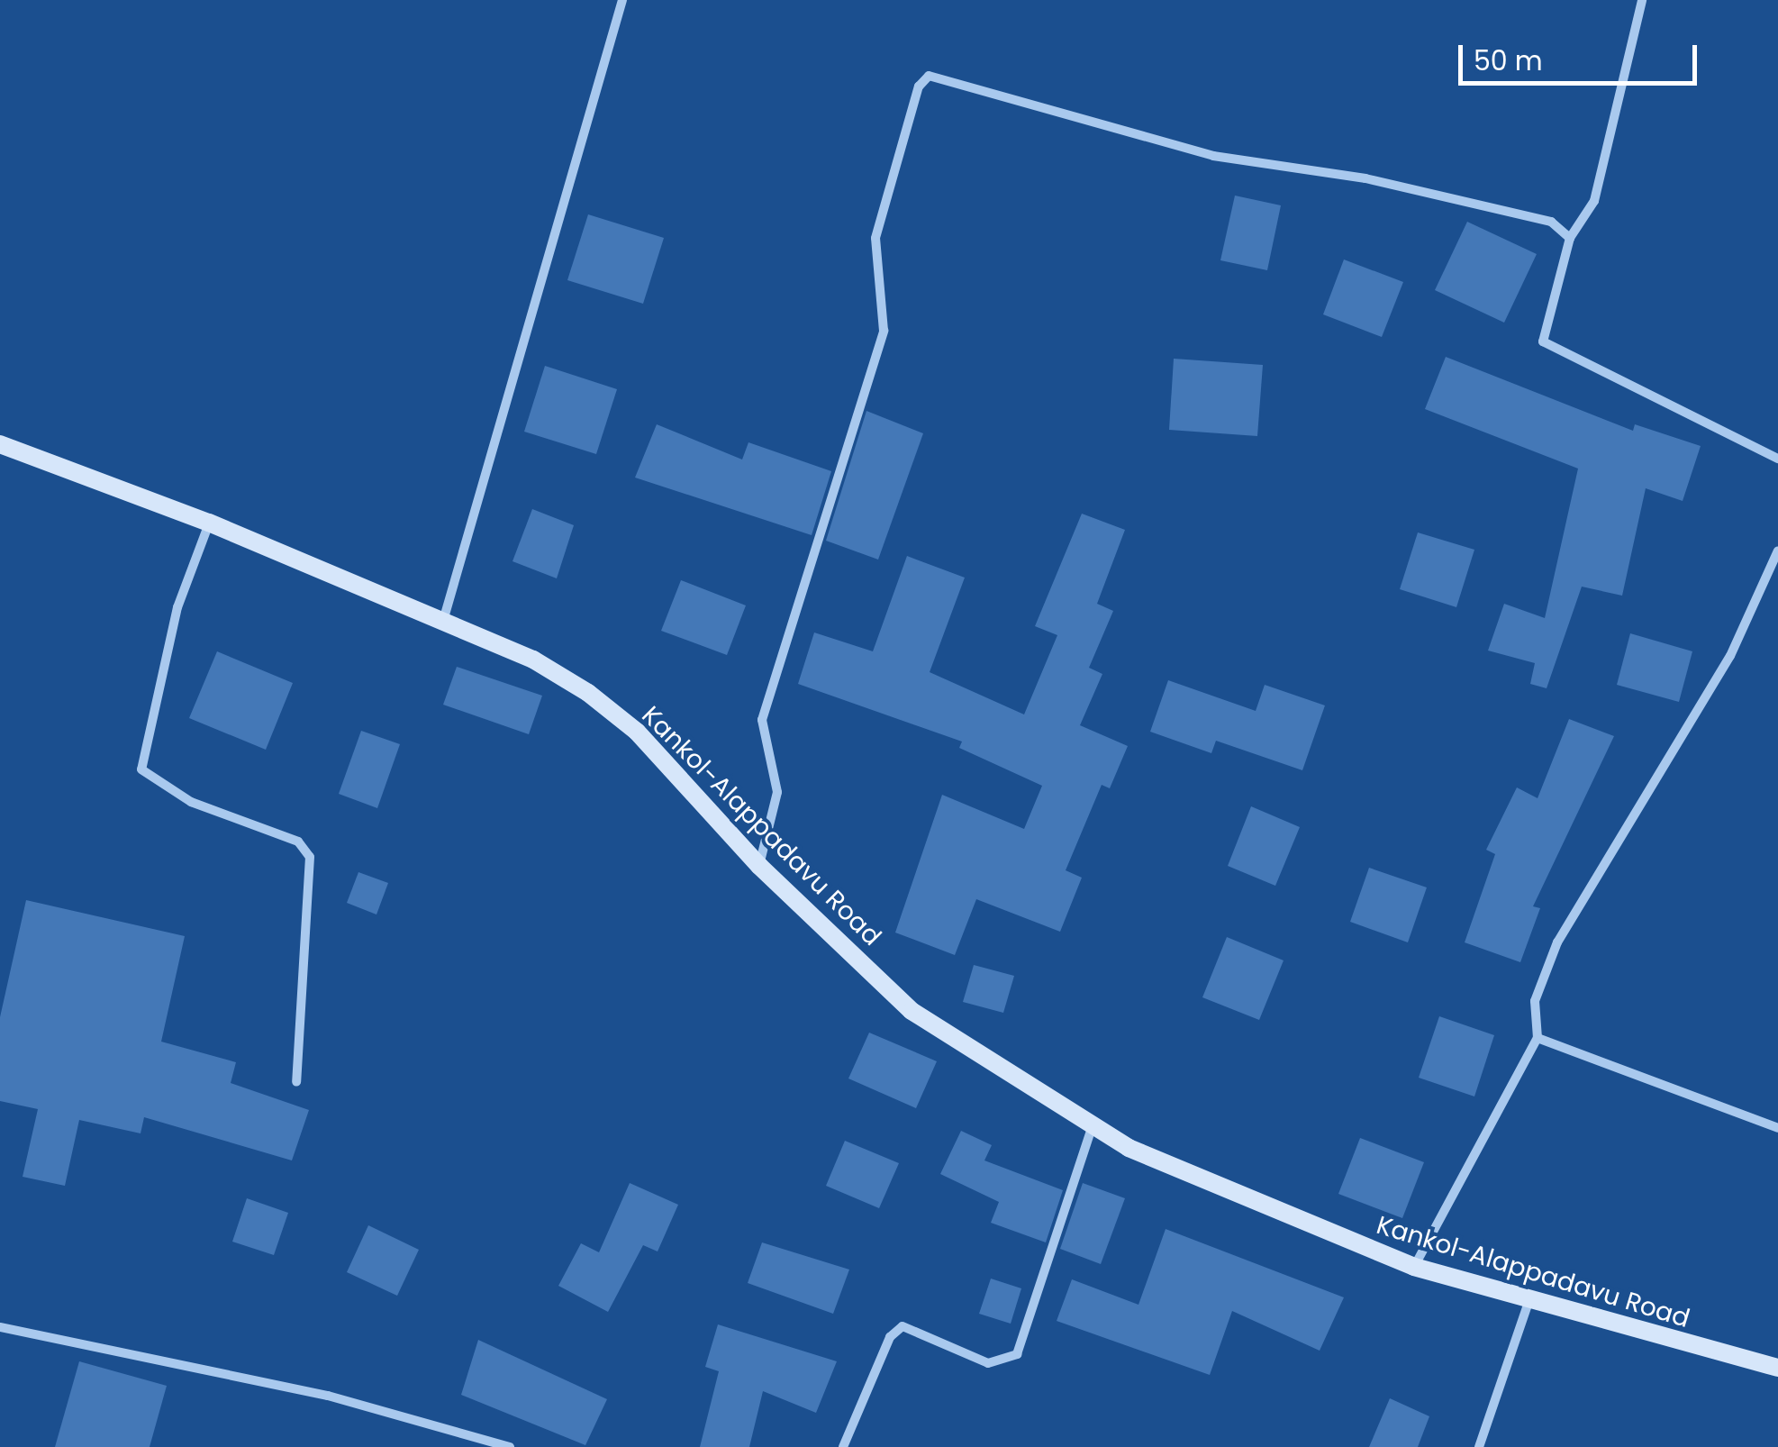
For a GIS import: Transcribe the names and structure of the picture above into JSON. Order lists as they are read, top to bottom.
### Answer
{
  "streets": {
    "main road": ["Kankol-Alappadavu Road"]
  },
  "scale_bar": "50 m"
}
